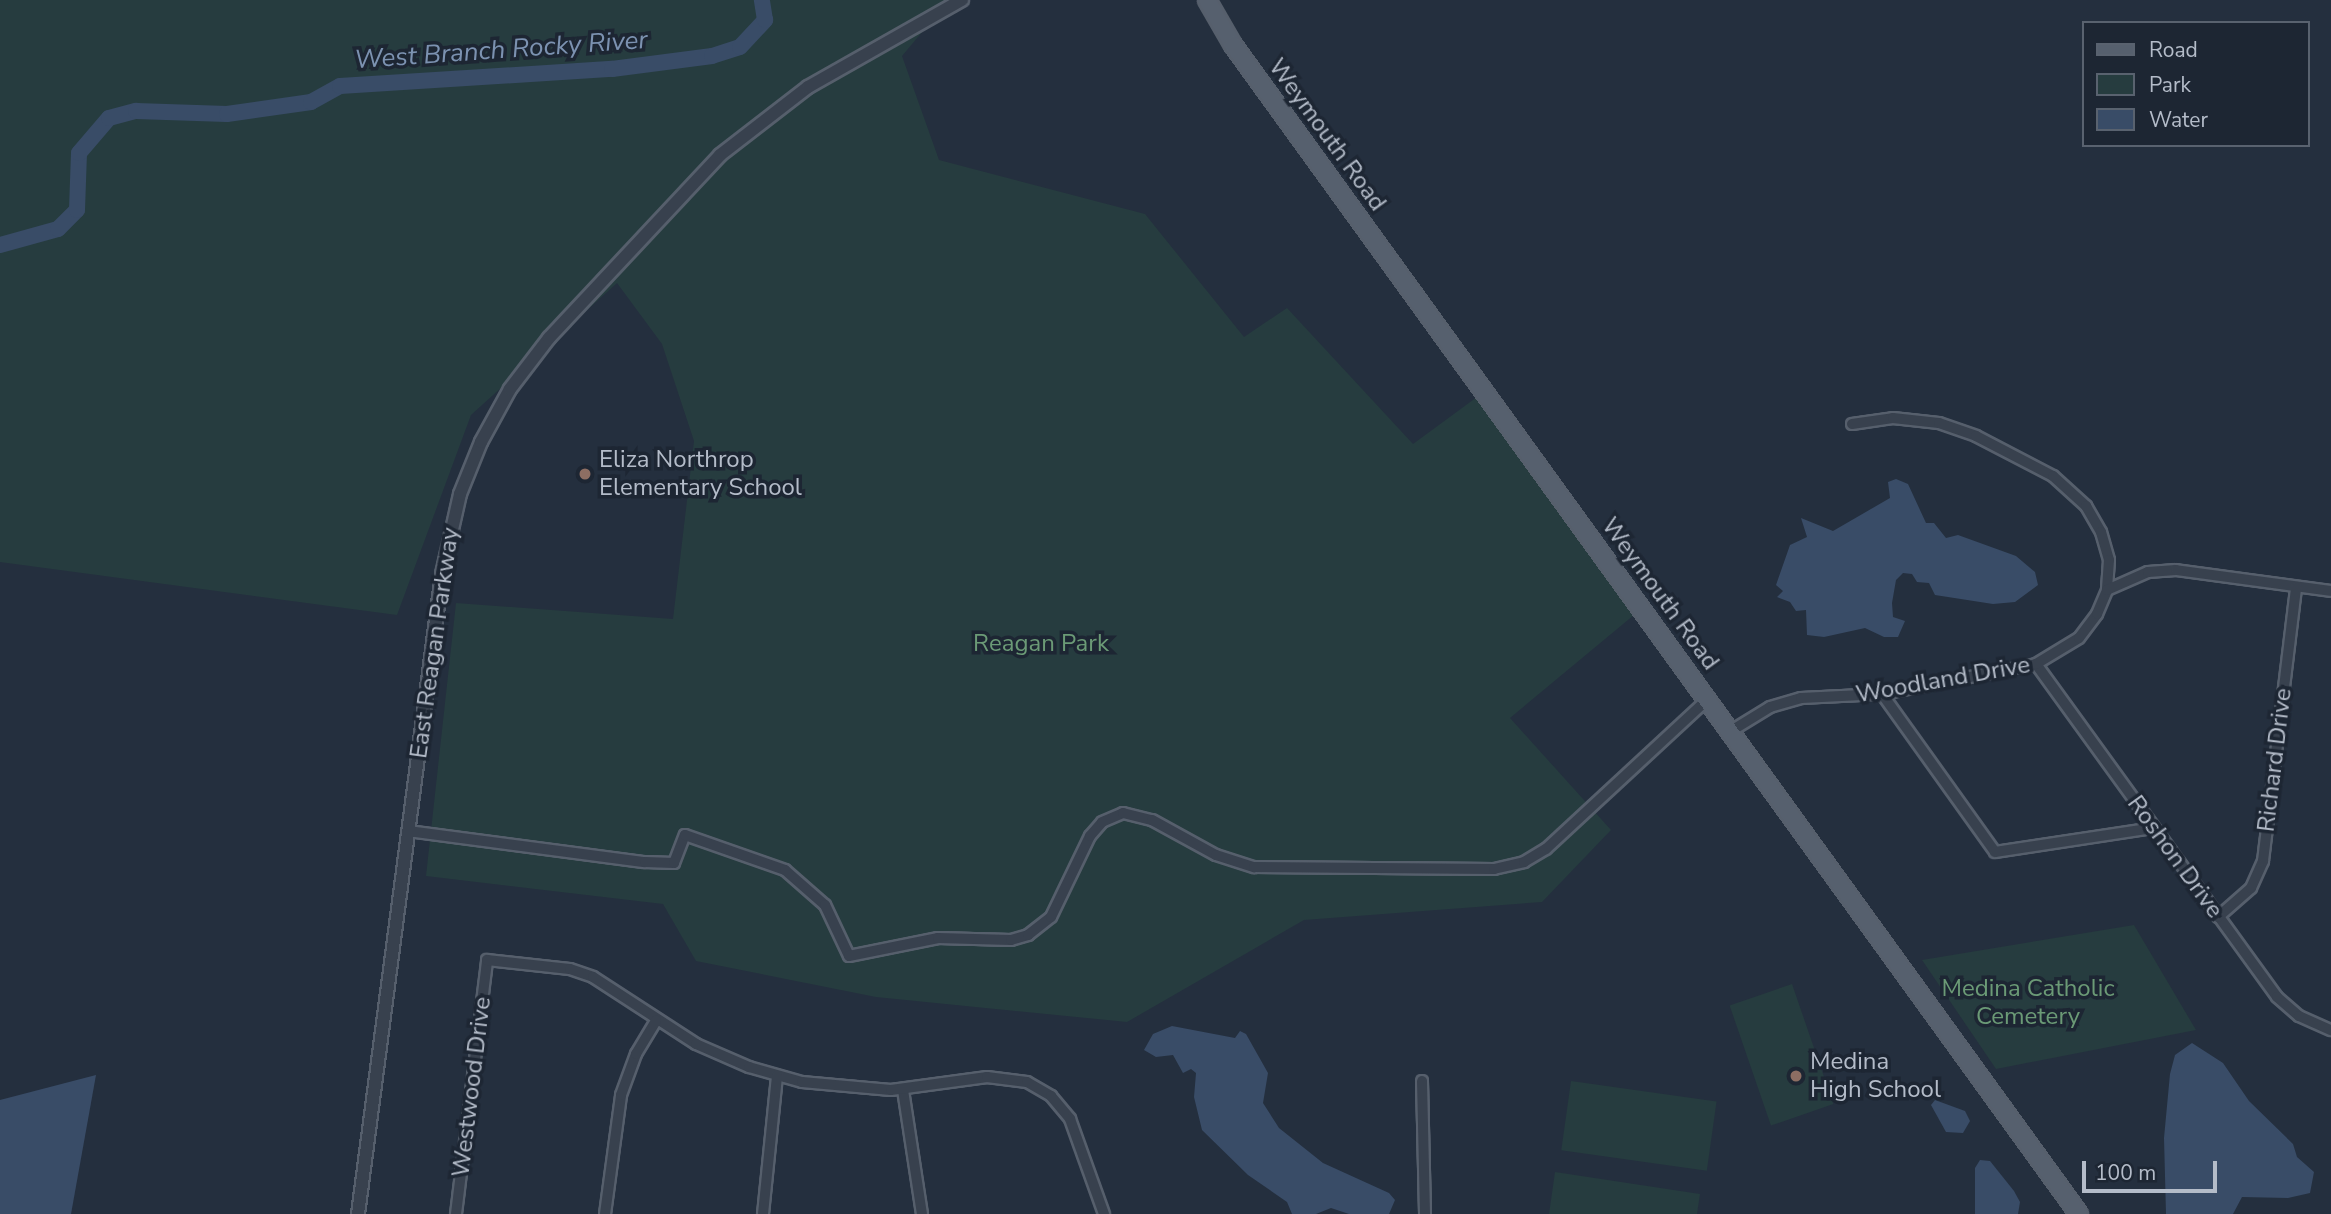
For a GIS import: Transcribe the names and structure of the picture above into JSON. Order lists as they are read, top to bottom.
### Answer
{
  "streets": {
    "main road": ["Weymouth Road"],
    "street": [
      "East Reagan Parkway",
      "Woodland Drive",
      "Richard Drive",
      "Roshon Drive",
      "Westwood Drive"
    ]
  },
  "crossings": [
    ["Weymouth Road", "Woodland Drive"],
    ["Woodland Drive", "Roshon Drive"],
    ["Richard Drive", "Roshon Drive"]
  ],
  "water": ["West Branch Rocky River"],
  "parks": ["Reagan Park", "Medina Catholic Cemetery"],
  "places": ["Eliza Northrop Elementary School", "Medina High School"],
  "legend": ["Road", "Park", "Water"],
  "scale_bar": "100 m"
}
